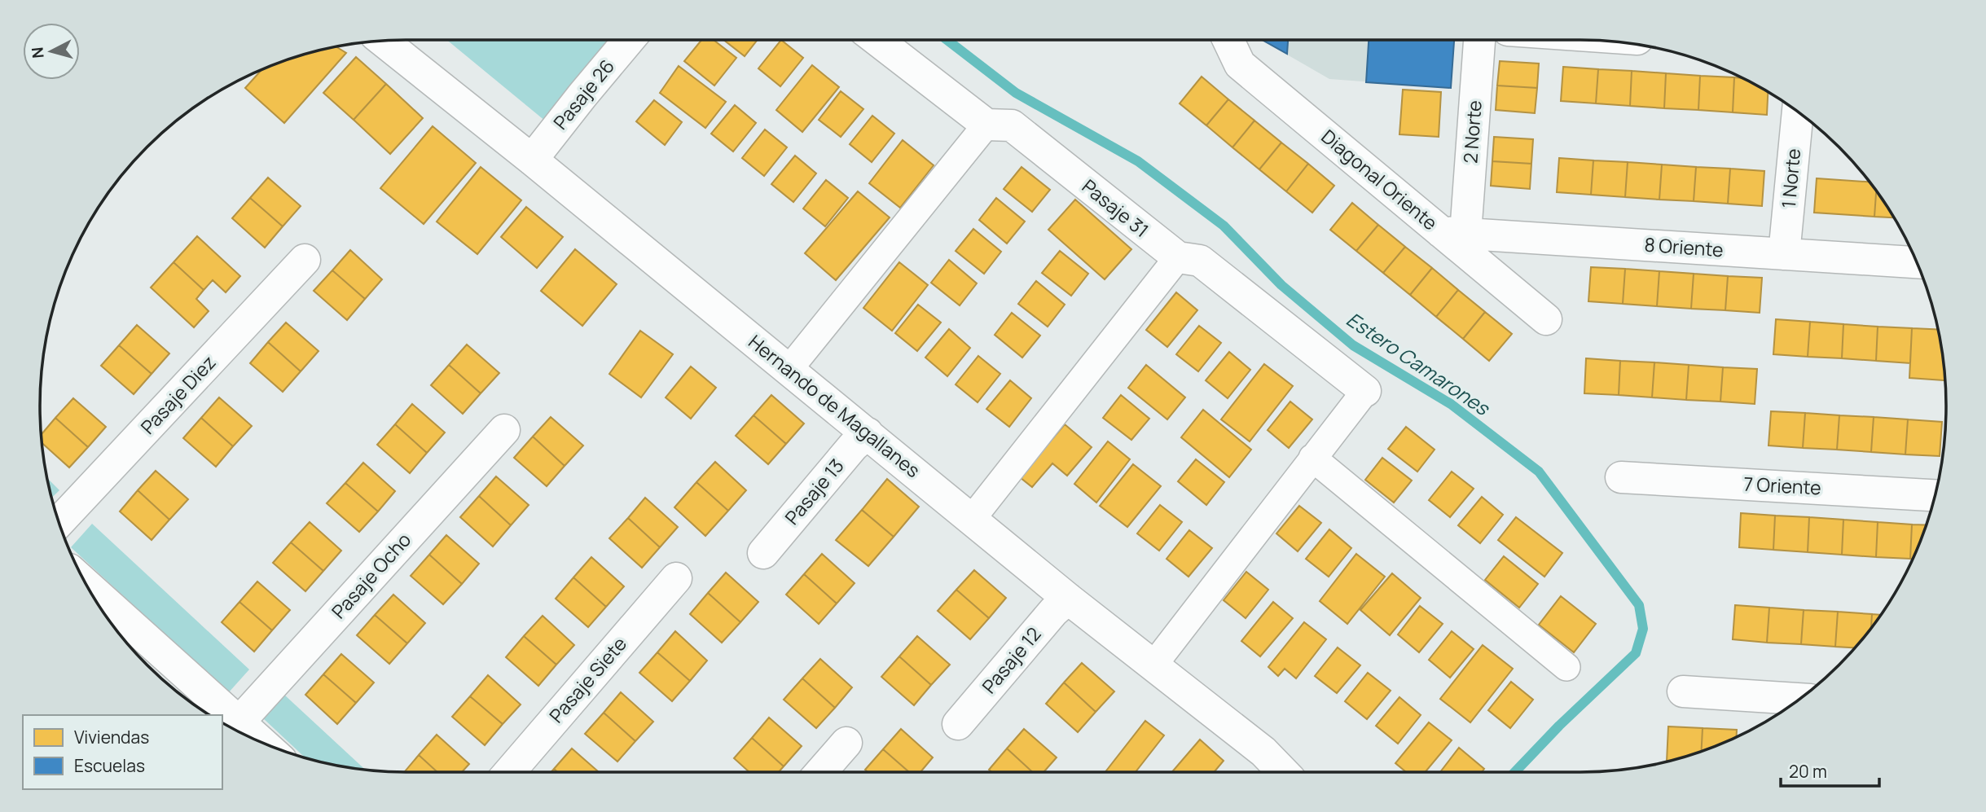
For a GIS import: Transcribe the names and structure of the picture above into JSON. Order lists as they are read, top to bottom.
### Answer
{
  "streets": {
    "street": [
      "Pasaje 26",
      "2 Norte",
      "1 Norte",
      "Diagonal Oriente",
      "Pasaje 31",
      "8 Oriente",
      "Pasaje Diez",
      "Hernando de Magallanes",
      "7 Oriente",
      "Pasaje 13",
      "Pasaje Ocho",
      "Pasaje 12",
      "Pasaje Siete"
    ]
  },
  "crossings": [
    ["Pasaje 26", "Hernando de Magallanes"],
    ["2 Norte", "Diagonal Oriente"],
    ["2 Norte", "8 Oriente"],
    ["1 Norte", "8 Oriente"],
    ["Diagonal Oriente", "8 Oriente"],
    ["Hernando de Magallanes", "Pasaje 13"],
    ["Hernando de Magallanes", "Pasaje 12"]
  ],
  "water": ["Estero Camarones"],
  "legend": ["Viviendas", "Escuelas"],
  "scale_bar": "20 m",
  "north": "left"
}
